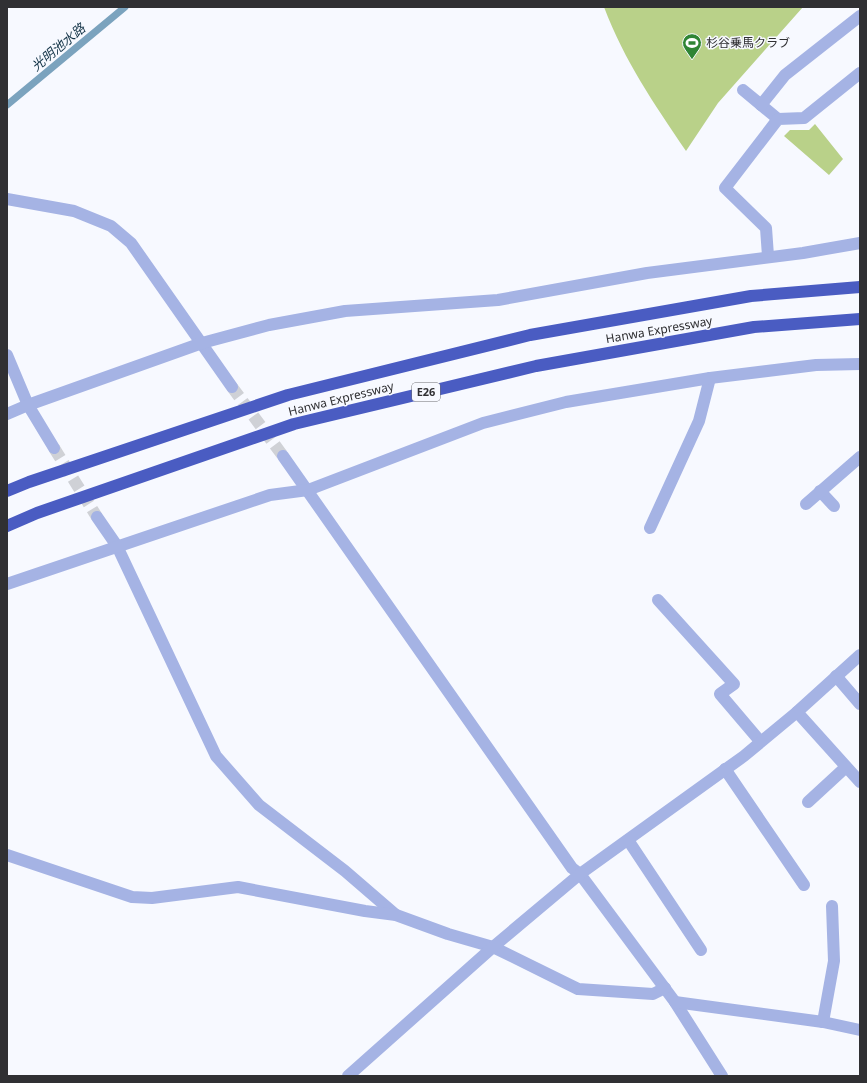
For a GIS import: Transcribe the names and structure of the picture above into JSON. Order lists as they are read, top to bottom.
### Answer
{
  "streets": {
    "highway": ["Hanwa Expressway", "E26"]
  },
  "water": ["光明池水路"],
  "places": {
    "sports": ["杉谷乗馬クラブ"]
  }
}
